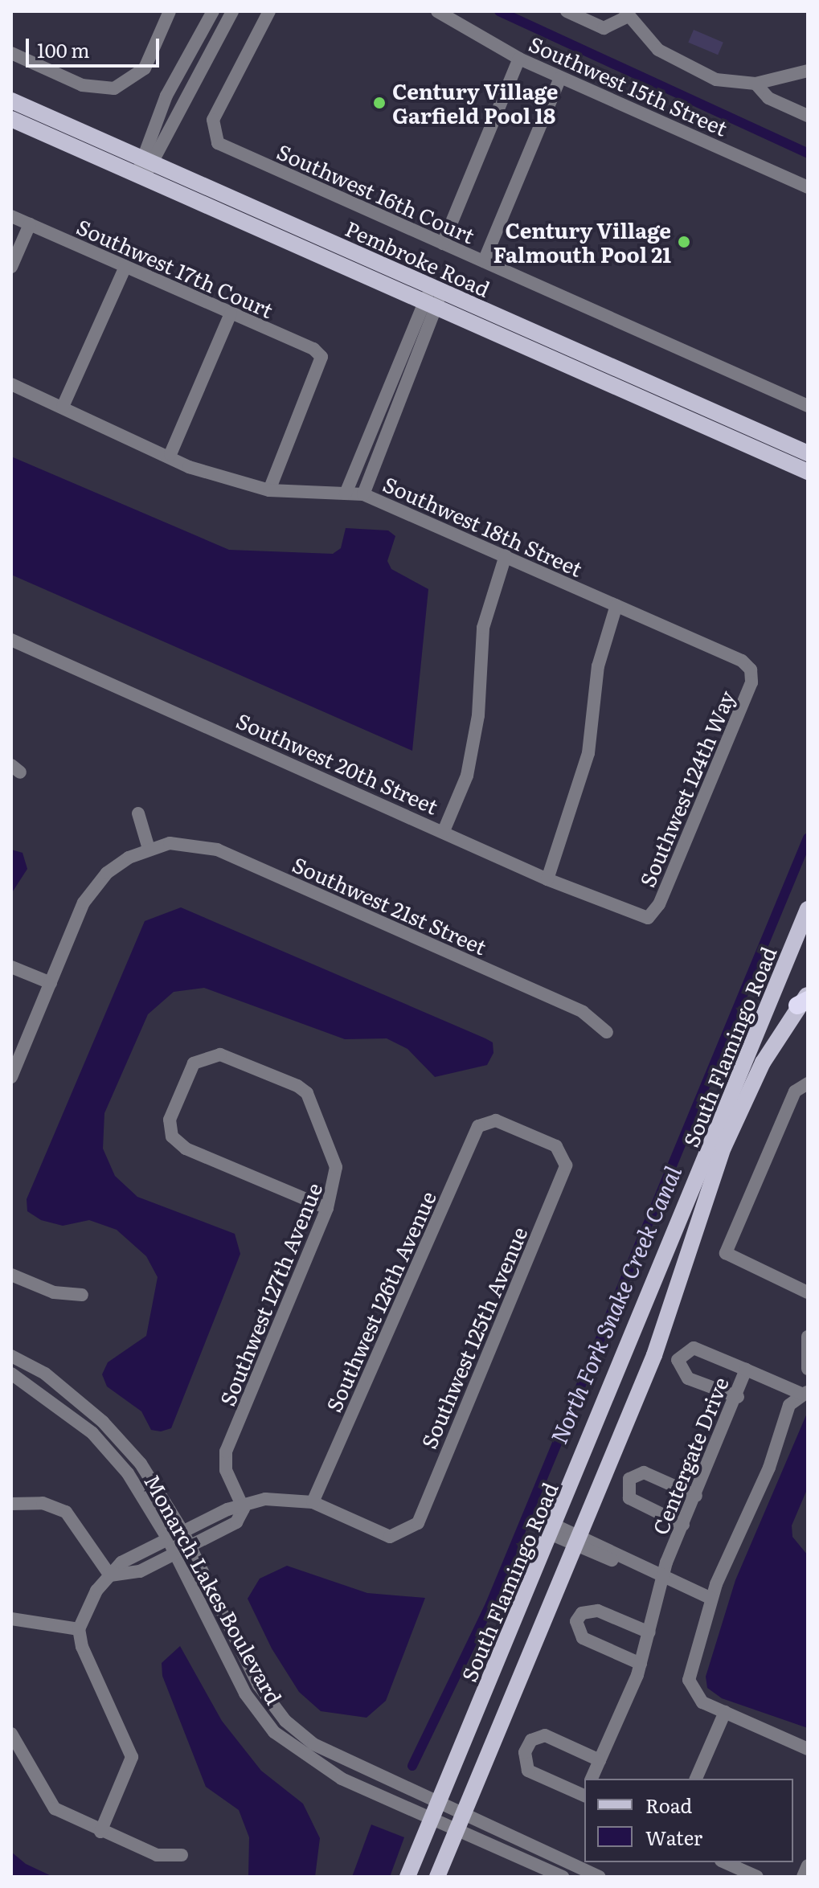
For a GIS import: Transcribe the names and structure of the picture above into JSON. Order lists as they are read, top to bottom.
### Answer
{
  "streets": {
    "main road": ["Pembroke Road", "South Flamingo Road"],
    "street": [
      "Southwest 15th Street",
      "Southwest 16th Court",
      "Southwest 17th Court",
      "Southwest 18th Street",
      "Southwest 20th Street",
      "Southwest 124th Way",
      "Southwest 21st Street",
      "Southwest 127th Avenue",
      "Southwest 126th Avenue",
      "Southwest 125th Avenue",
      "Centergate Drive",
      "Monarch Lakes Boulevard"
    ]
  },
  "crossings": [
    ["Southwest 17th Court", "Southwest 18th Street"],
    ["Southwest 18th Street", "Southwest 124th Way"],
    ["Southwest 20th Street", "Southwest 124th Way"],
    ["South Flamingo Road", "Monarch Lakes Boulevard"],
    ["Southwest 126th Avenue", "Southwest 125th Avenue"]
  ],
  "water": ["North Fork Snake Creek Canal"],
  "places": ["Century Village Garfield Pool 18", "Century Village Falmouth Pool 21"],
  "legend": ["Road", "Water"],
  "scale_bar": "100 m"
}
